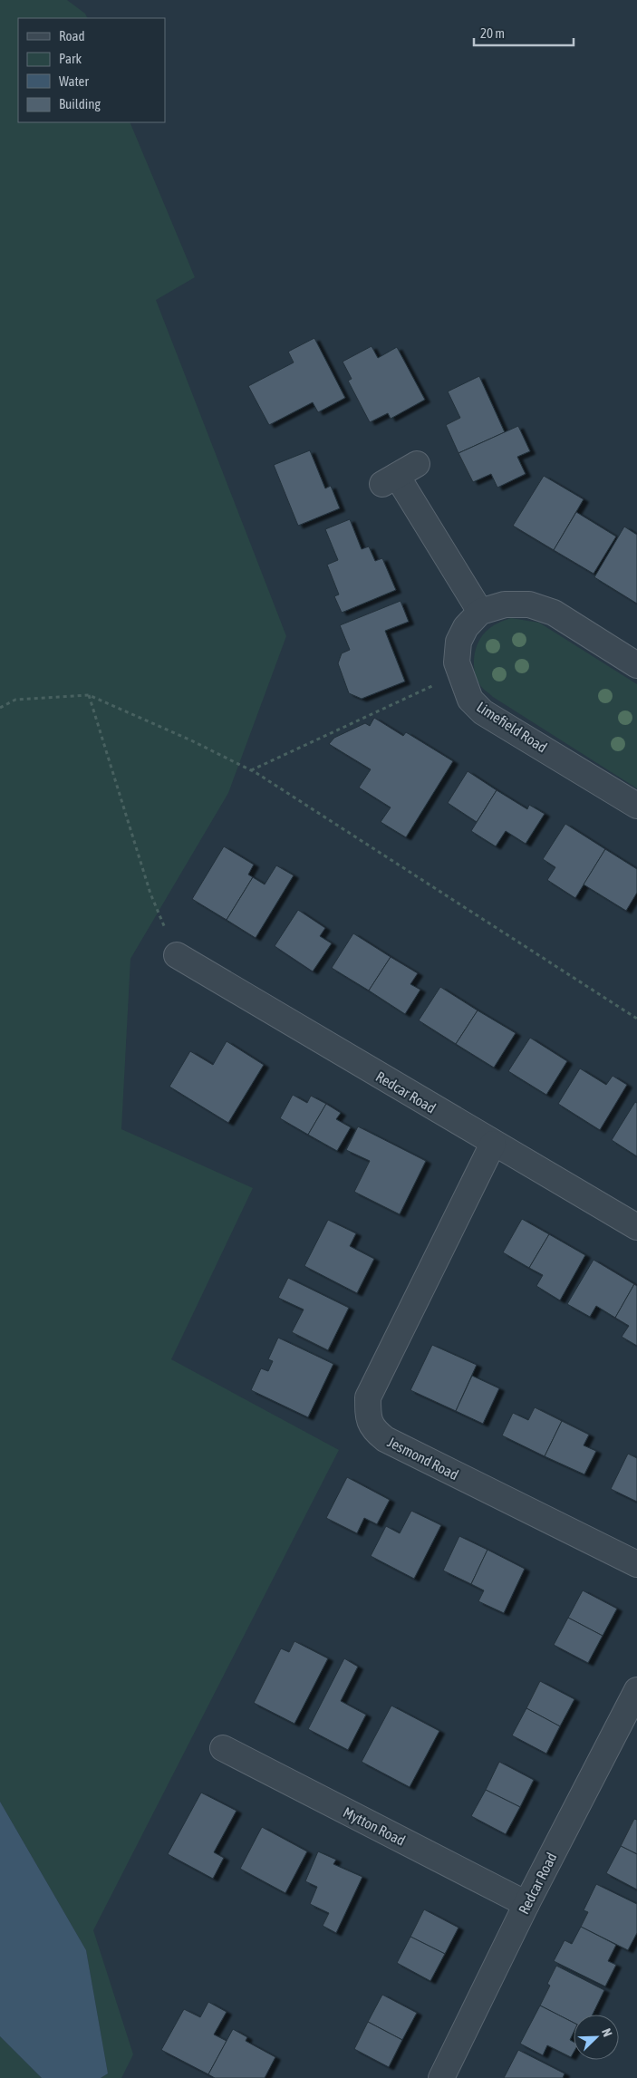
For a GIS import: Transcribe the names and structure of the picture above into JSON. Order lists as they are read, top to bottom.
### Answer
{
  "streets": {
    "street": [
      "Limefield Road",
      "Redcar Road",
      "Jesmond Road",
      "Mytton Road"
    ]
  },
  "crossings": [
    ["Redcar Road", "Jesmond Road"],
    ["Redcar Road", "Mytton Road"]
  ],
  "legend": [
    "Road",
    "Park",
    "Water",
    "Building"
  ],
  "scale_bar": "20 m",
  "north": "top right"
}
